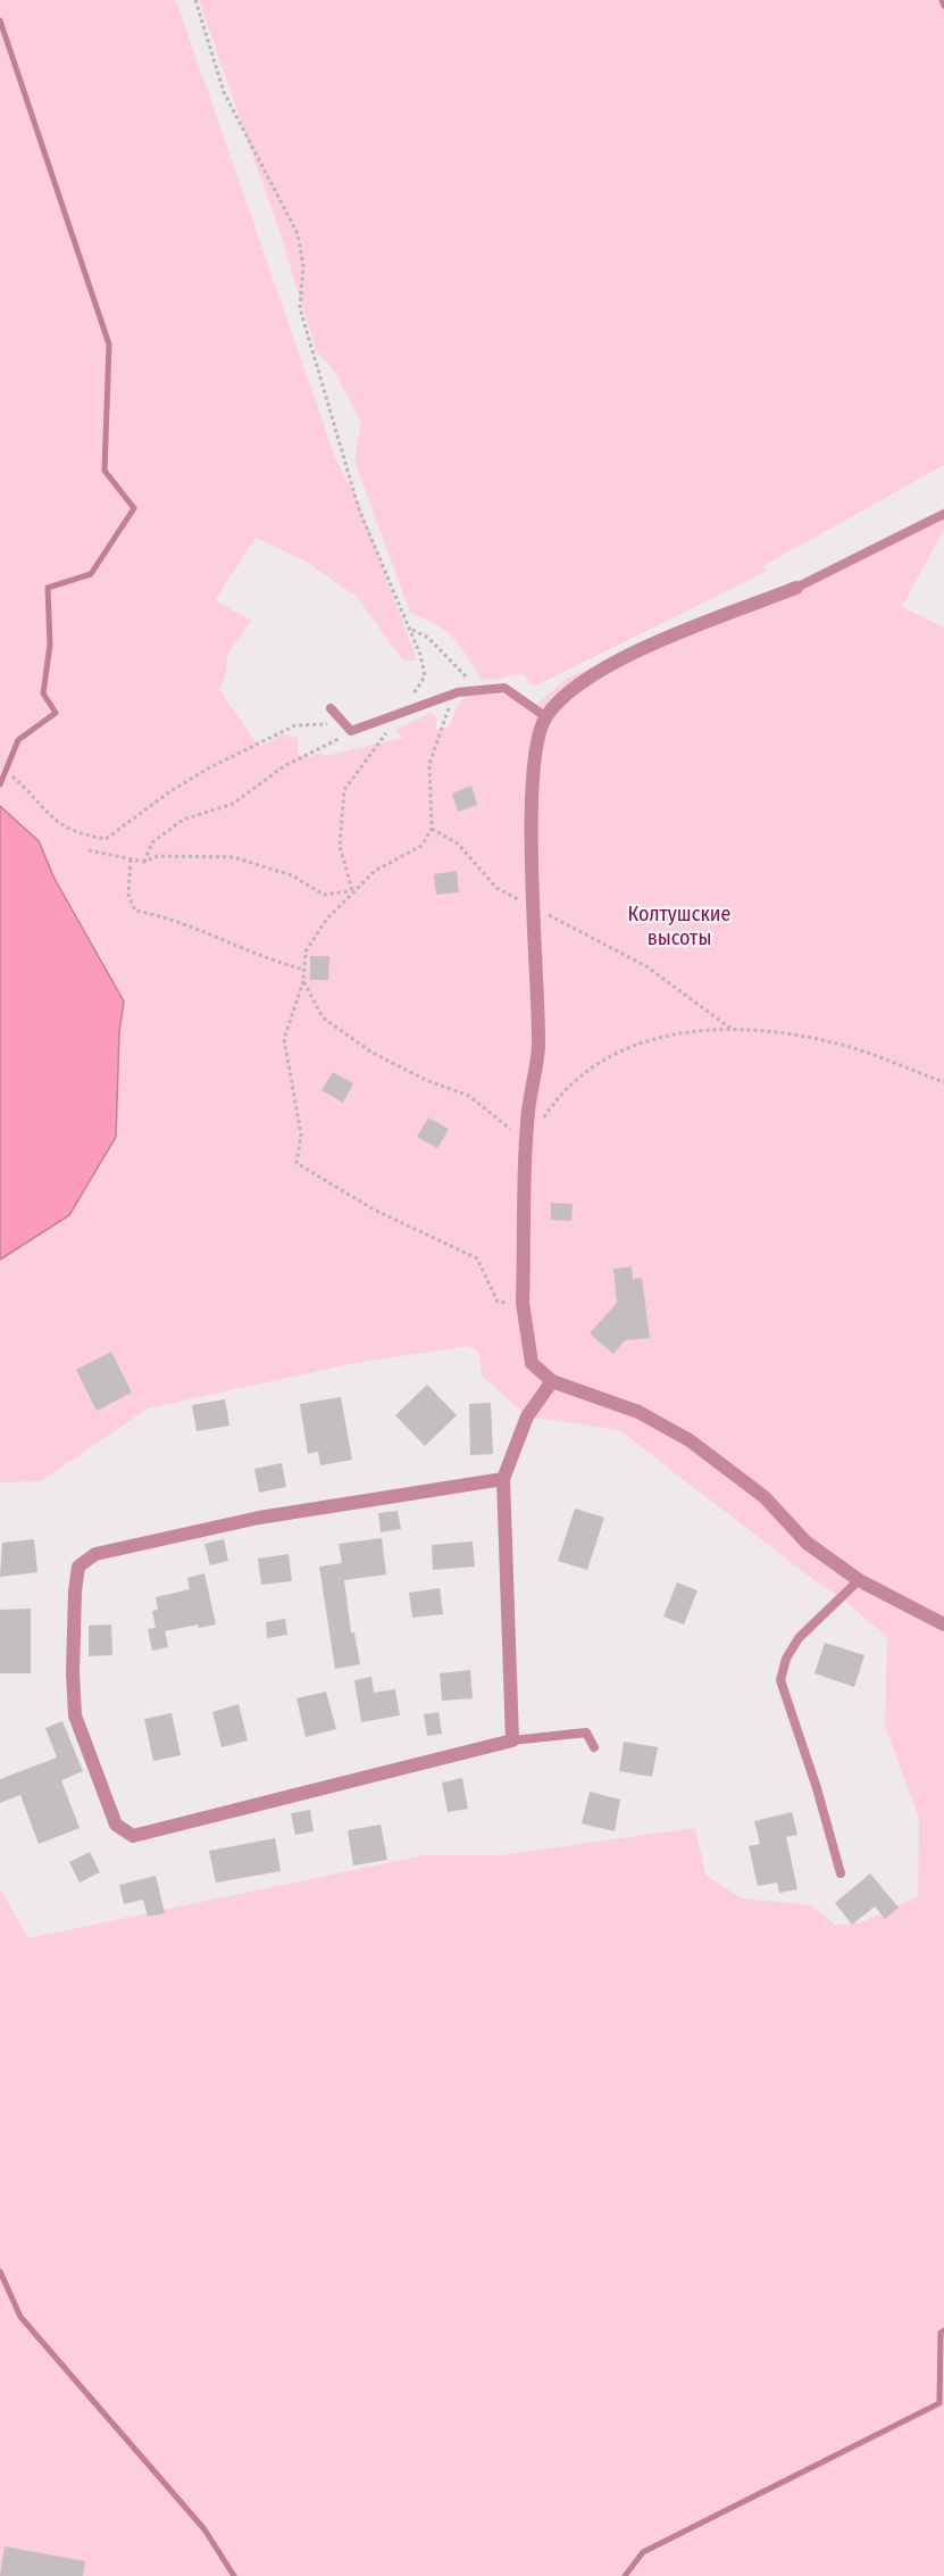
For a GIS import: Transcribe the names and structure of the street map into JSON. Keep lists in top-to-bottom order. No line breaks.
{"parks":["Колтушские высоты"]}
